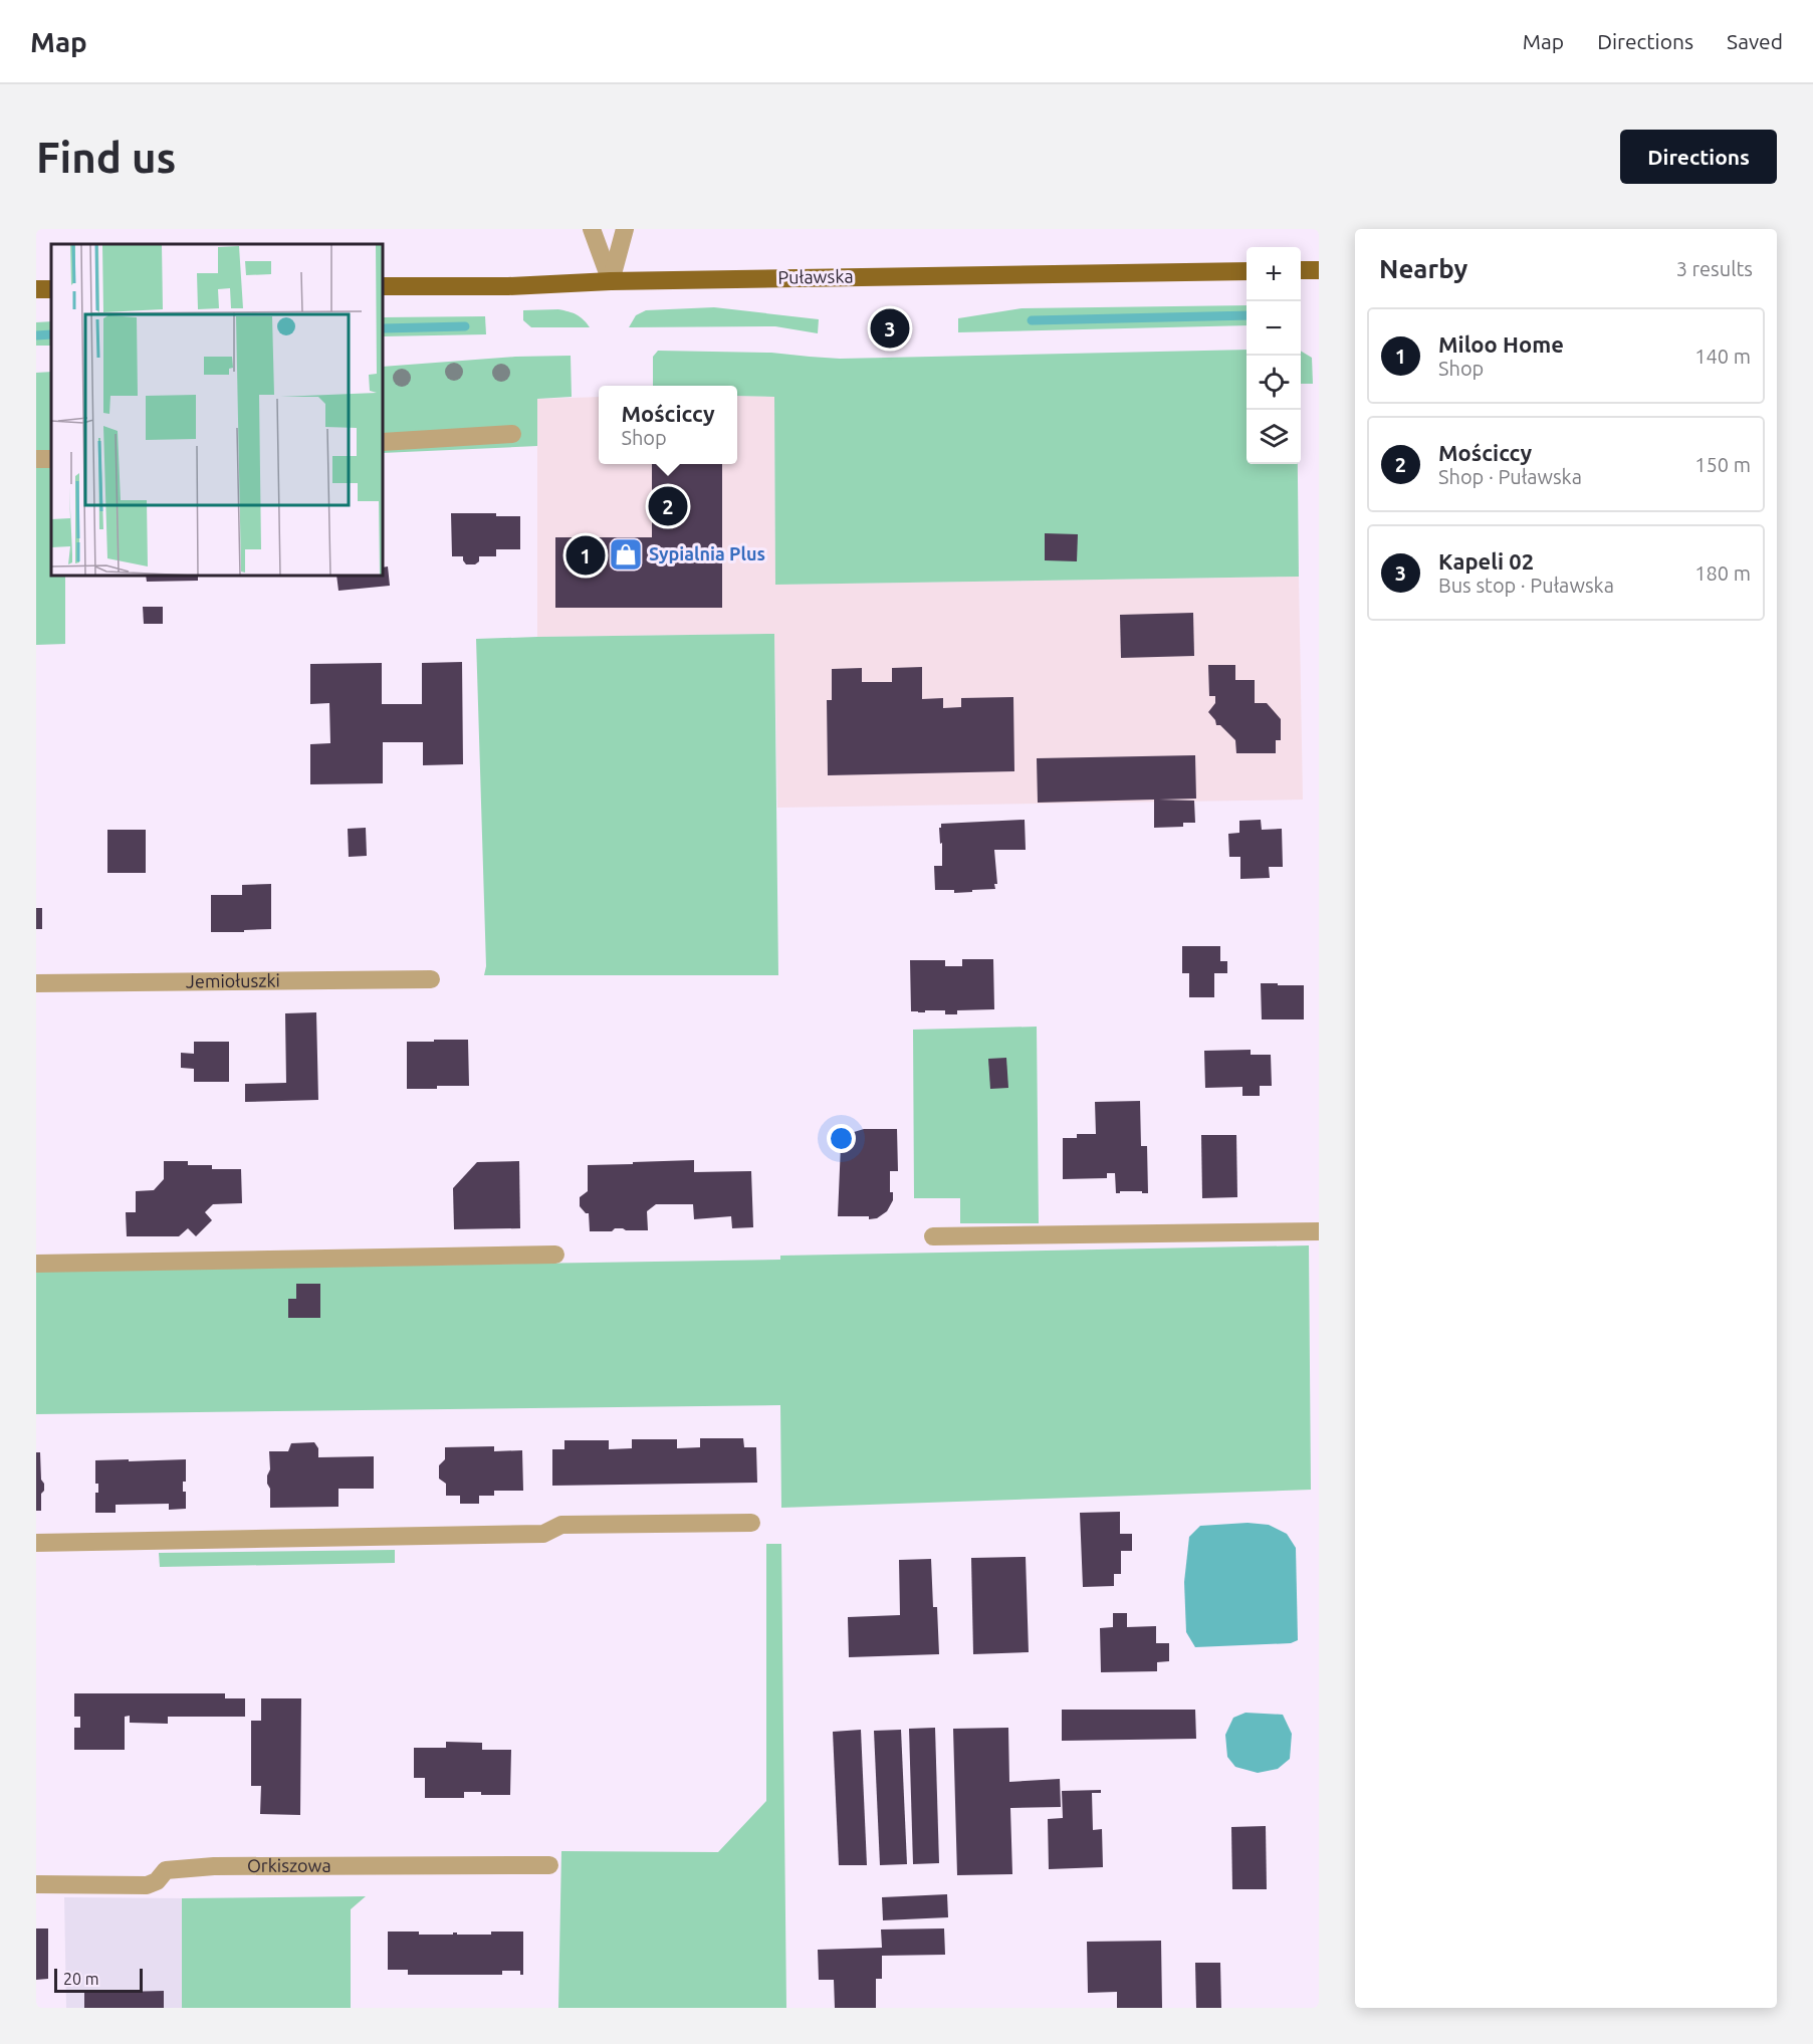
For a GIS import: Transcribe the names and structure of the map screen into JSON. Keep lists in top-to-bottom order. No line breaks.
{"streets":{"main road":["Puławska"],"street":["Jemiołuszki","Orkiszowa"]},"places":{"shop":["Sypialnia Plus"]},"scale_bar":"20 m","page":{"header":"Map","nav":["Map","Directions","Saved"],"buttons":"Directions","title":"Find us","heading":["Nearby","3 results"],"map_buttons":["+","−"],"pins":["3","2","1"],"list":[{"mark":"1","name":"Miloo Home","note":"Shop","value":"140 m"},{"mark":"2","name":"Mościccy","note":"Shop · Puławska","value":"150 m"},{"mark":"3","name":"Kapeli 02","note":"Bus stop · Puławska","value":"180 m"}],"popup":["Mościccy","Shop"],"scale":"20 m"}}
